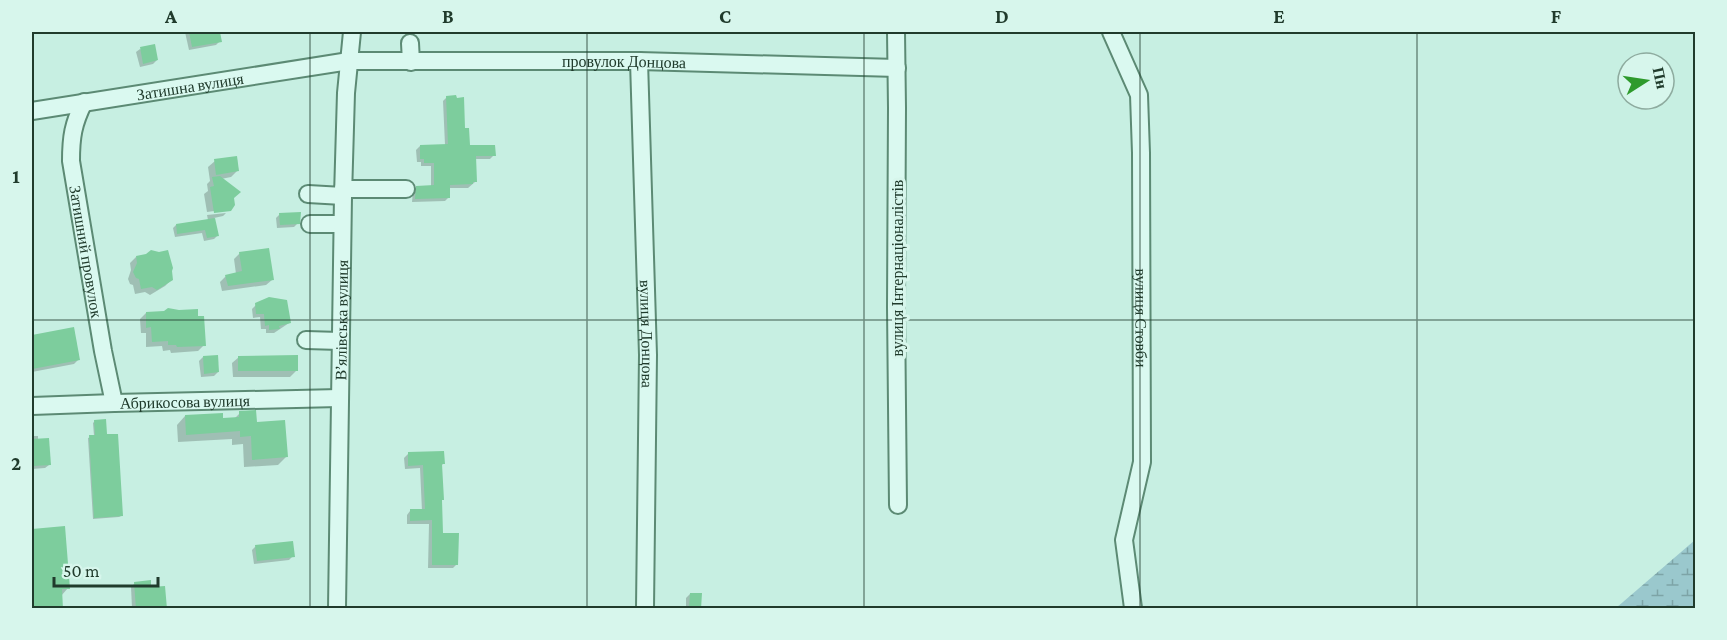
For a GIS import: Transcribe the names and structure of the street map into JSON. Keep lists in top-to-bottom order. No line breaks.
{"streets":{"street":["провулок Донцова","Затишна вулиця","Затишний провулок","вулиця Інтернаціоналістів","вулиця Стовби","В’ялівська вулиця","вулиця Донцова","Абрикосова вулиця"]},"crossings":[["провулок Донцова","Затишна вулиця"],["провулок Донцова","вулиця Інтернаціоналістів"],["провулок Донцова","В’ялівська вулиця"],["провулок Донцова","вулиця Донцова"],["Затишна вулиця","Затишний провулок"],["Затишна вулиця","В’ялівська вулиця"],["Затишний провулок","Абрикосова вулиця"],["В’ялівська вулиця","Абрикосова вулиця"]],"scale_bar":"50 m","north":"right","grid":{"columns":["A","B","C","D","E","F"],"rows":["1","2"]}}
